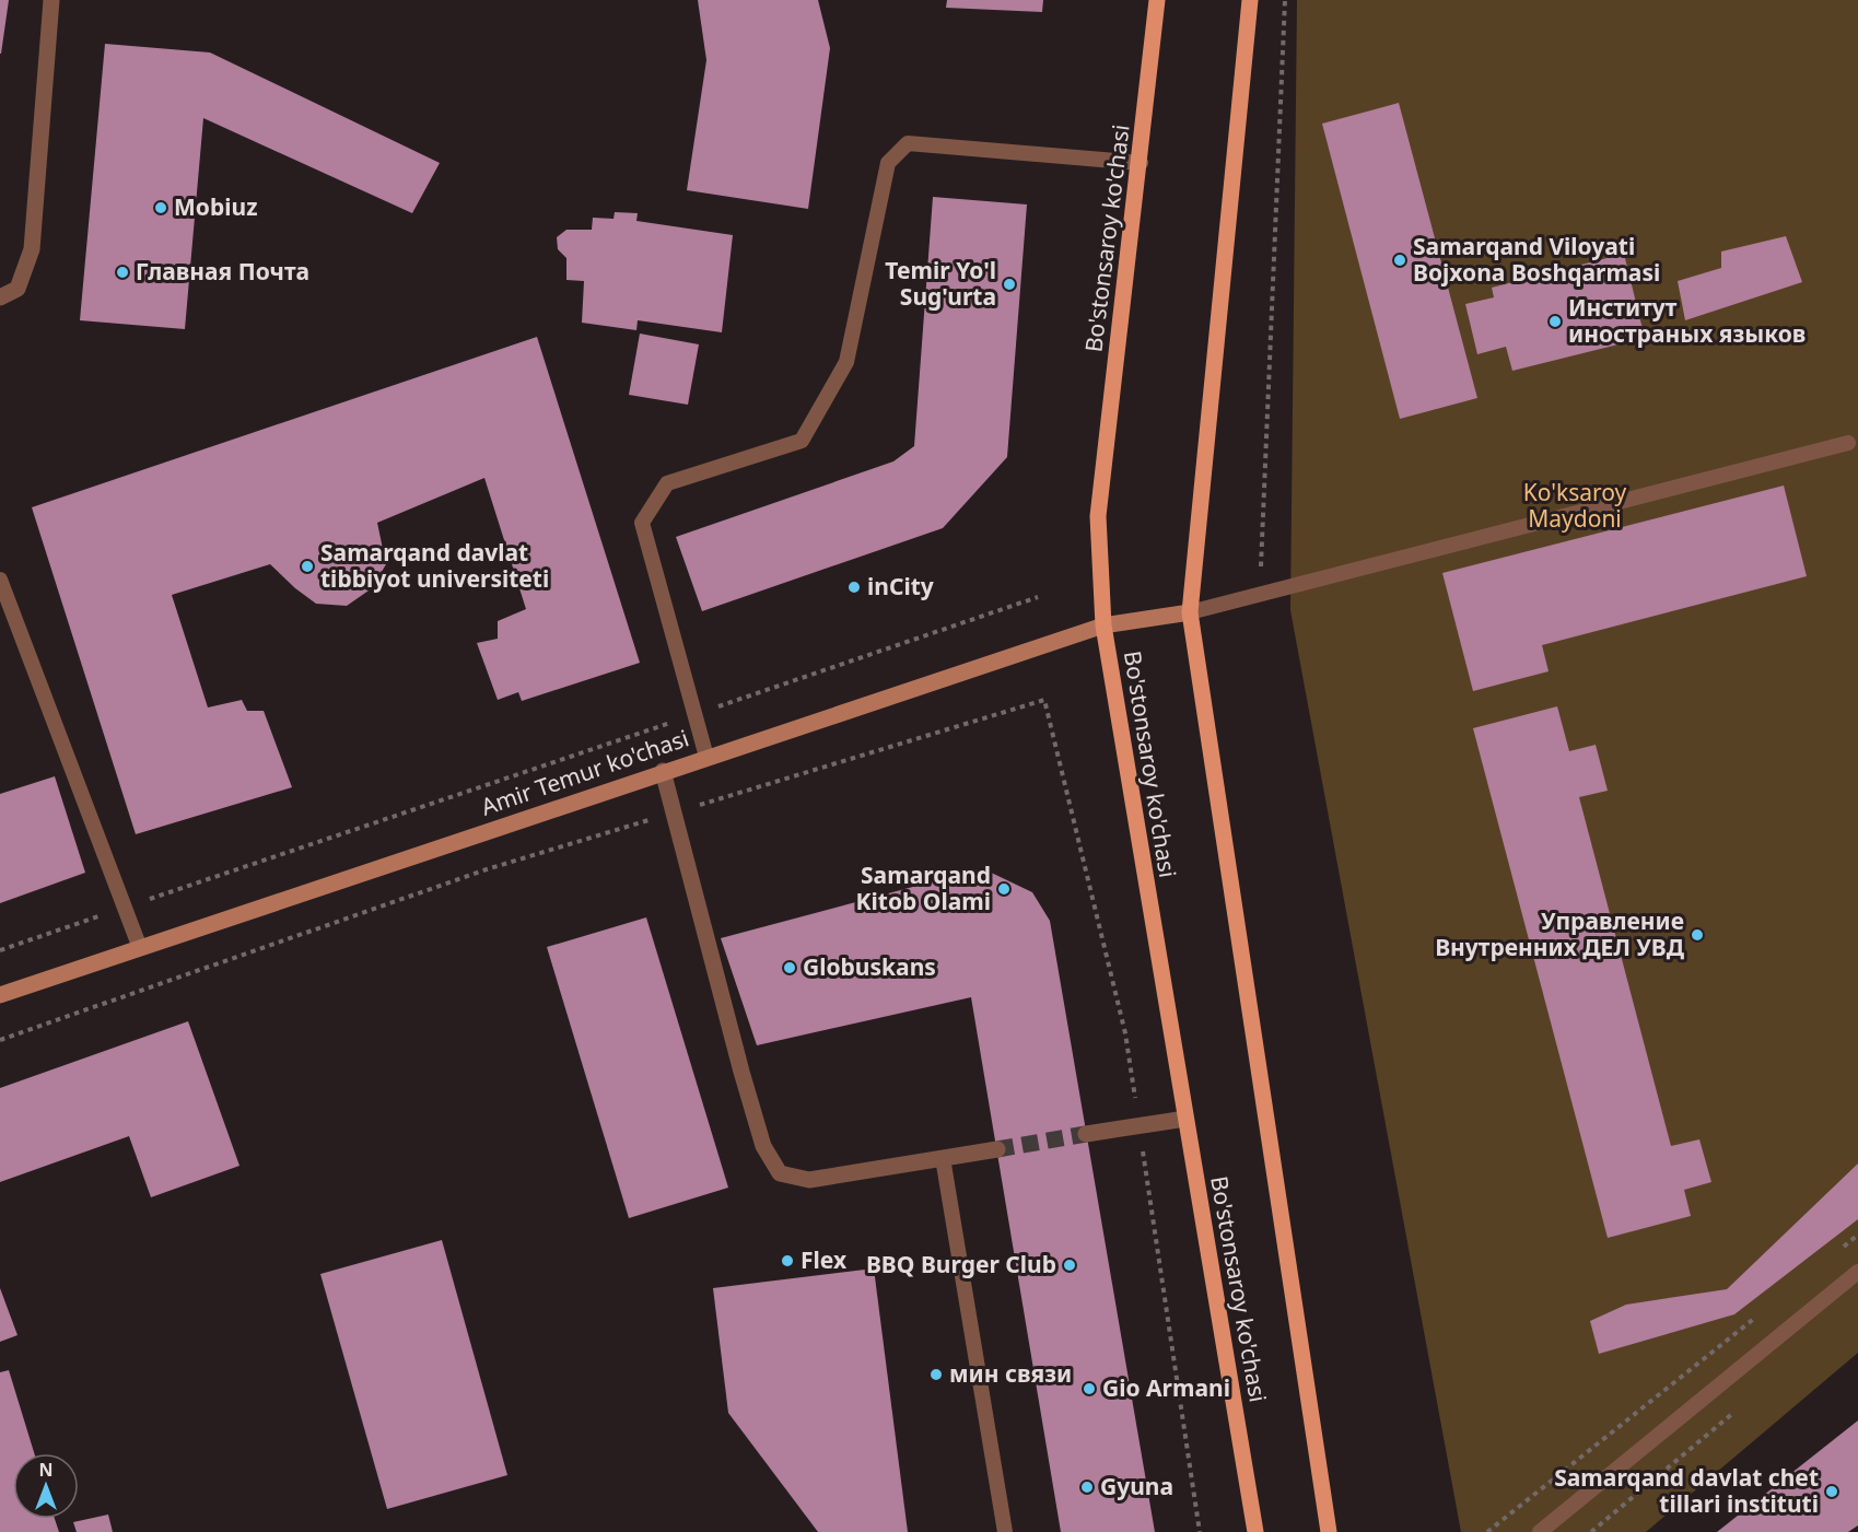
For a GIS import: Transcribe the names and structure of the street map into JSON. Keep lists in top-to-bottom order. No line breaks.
{"streets":{"main road":["Bo'stonsaroy ko'chasi","Amir Temur ko'chasi"]},"crossings":[["Bo'stonsaroy ko'chasi","Amir Temur ko'chasi"]],"parks":["Ko'ksaroy Maydoni"],"places":["Mobiuz","Samarqand Viloyati Bojxona Boshqarmasi","Главная Почта","Temir Yo'l Sug'urta","Институт иностраных языков","Samarqand davlat tibbiyot universiteti","inCity","Samarqand Kitob Olami","Управление Внутренних ДЕЛ УВД","Globuskans","Flex","BBQ Burger Club","мин связи","Gio Armani","Gyuna","Samarqand davlat chet tillari instituti"],"north":"top"}
